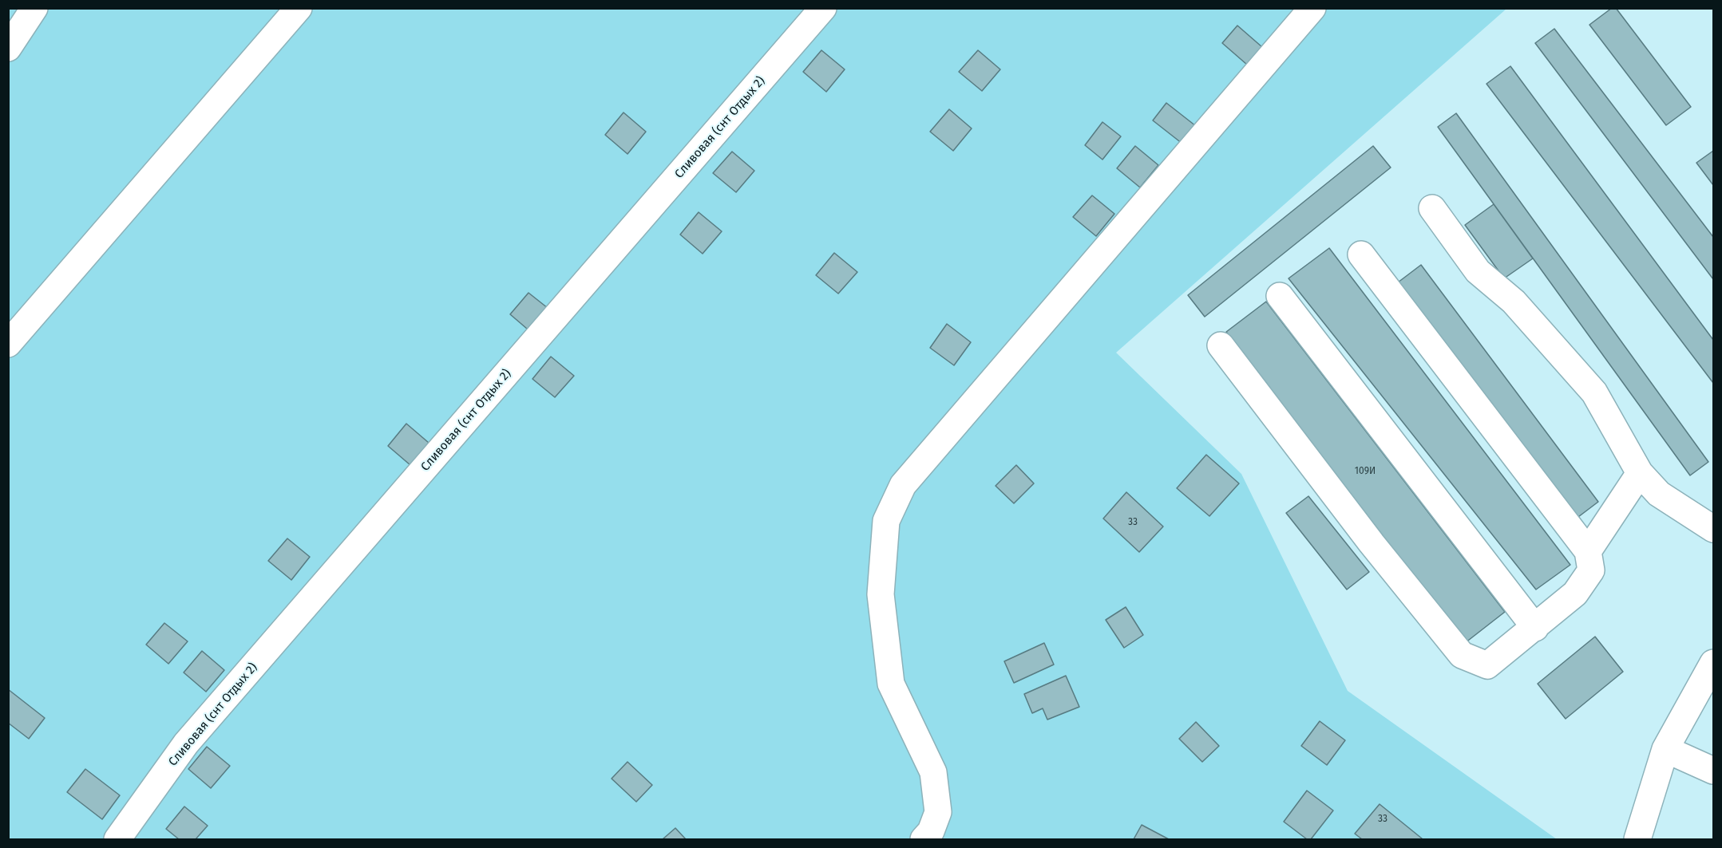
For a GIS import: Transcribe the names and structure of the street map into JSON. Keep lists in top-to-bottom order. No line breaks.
{"streets":{"street":["Сливовая (снт Отдых 2)"]},"house_numbers":["109И","33","33"]}
